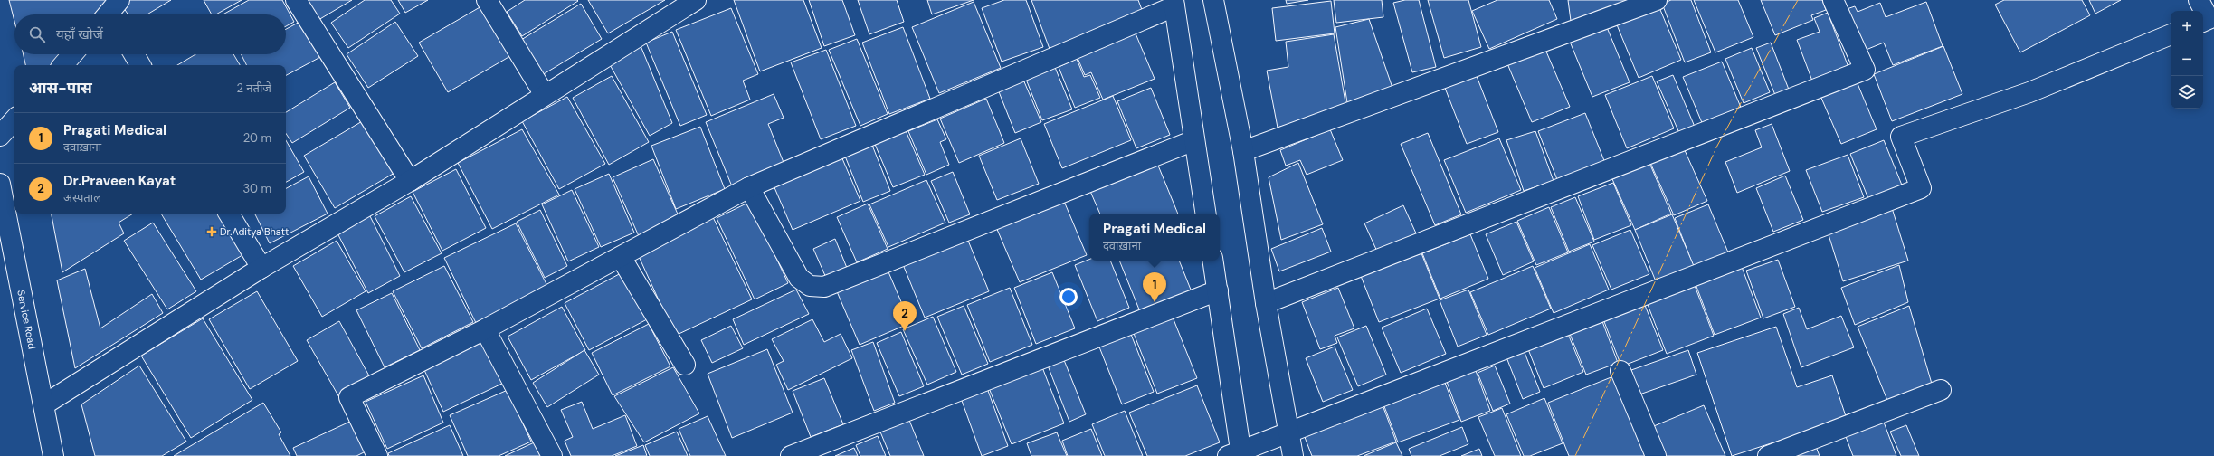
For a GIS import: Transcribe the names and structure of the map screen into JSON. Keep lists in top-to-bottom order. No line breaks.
{"streets":{"street":["Service Road"]},"places":{"health":["Dr.Aditya Bhatt"]},"page":{"map_buttons":["+","−"],"search":"यहाँ खोजें","heading":["आस-पास","2 नतीजे"],"list":[{"mark":"1","name":"Pragati Medical","note":"दवाख़ाना","value":"20 m"},{"mark":"2","name":"Dr.Praveen Kayat","note":"अस्पताल","value":"30 m"}],"popup":["Pragati Medical","दवाख़ाना"],"pins":["1","2"]}}
